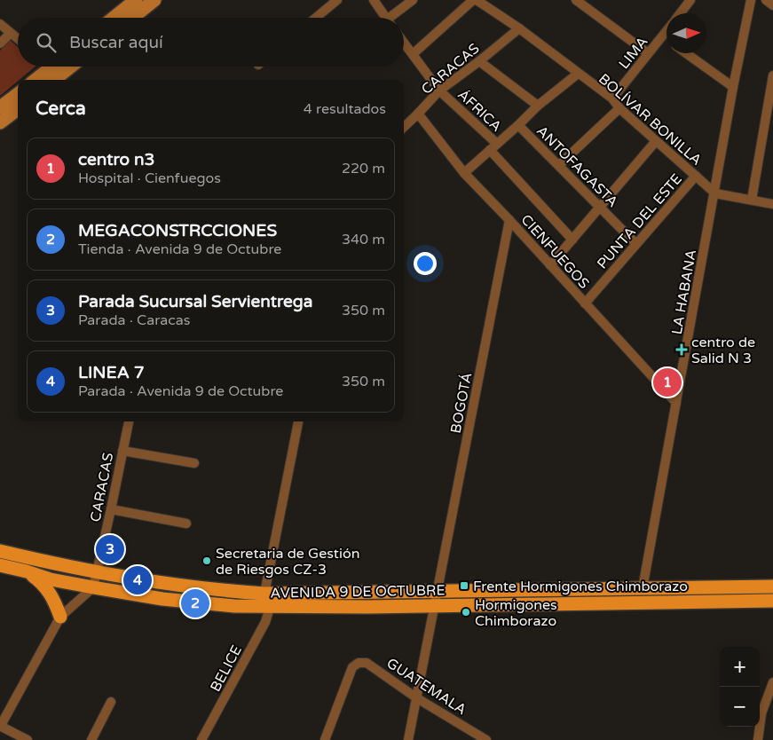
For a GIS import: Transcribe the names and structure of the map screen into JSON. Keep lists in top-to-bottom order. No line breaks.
{"streets":{"main road":["AVENIDA 9 DE OCTUBRE"],"street":["LIMA","CARACAS","ÁFRICA","BOLÍVAR BONILLA","ANTOFAGASTA","PUNTA DEL ESTE","CIENFUEGOS","LA HABANA","BOGOTÁ","BELICE","GUATEMALA"]},"crossings":[["LIMA","BOLÍVAR BONILLA"],["CARACAS","ÁFRICA"],["CARACAS","BOLÍVAR BONILLA"],["CARACAS","ANTOFAGASTA"],["CARACAS","CIENFUEGOS"],["CARACAS","AVENIDA 9 DE OCTUBRE"],["BOLÍVAR BONILLA","PUNTA DEL ESTE"],["BOLÍVAR BONILLA","LA HABANA"],["ANTOFAGASTA","PUNTA DEL ESTE"],["PUNTA DEL ESTE","CIENFUEGOS"],["CIENFUEGOS","LA HABANA"],["CIENFUEGOS","BOGOTÁ"],["LA HABANA","AVENIDA 9 DE OCTUBRE"],["BOGOTÁ","AVENIDA 9 DE OCTUBRE"],["AVENIDA 9 DE OCTUBRE","BELICE"]],"places":{"health":["centro de Salid N 3"],"other":["Secretaria de Gestión de Riesgos CZ-3","Hormigones Chimborazo"],"transit":["Frente Hormigones Chimborazo"]},"north":"right","page":{"search":"Buscar aquí","heading":["Cerca","4 resultados"],"list":[{"mark":"1","name":"centro n3","note":"Hospital · Cienfuegos","value":"220 m"},{"mark":"2","name":"MEGACONSTRCCIONES","note":"Tienda · Avenida 9 de Octubre","value":"340 m"},{"mark":"3","name":"Parada Sucursal Servientrega","note":"Parada · Caracas","value":"350 m"},{"mark":"4","name":"LINEA 7","note":"Parada · Avenida 9 de Octubre","value":"350 m"}],"pins":["1","3","4","2"],"map_buttons":["+","−"]}}
